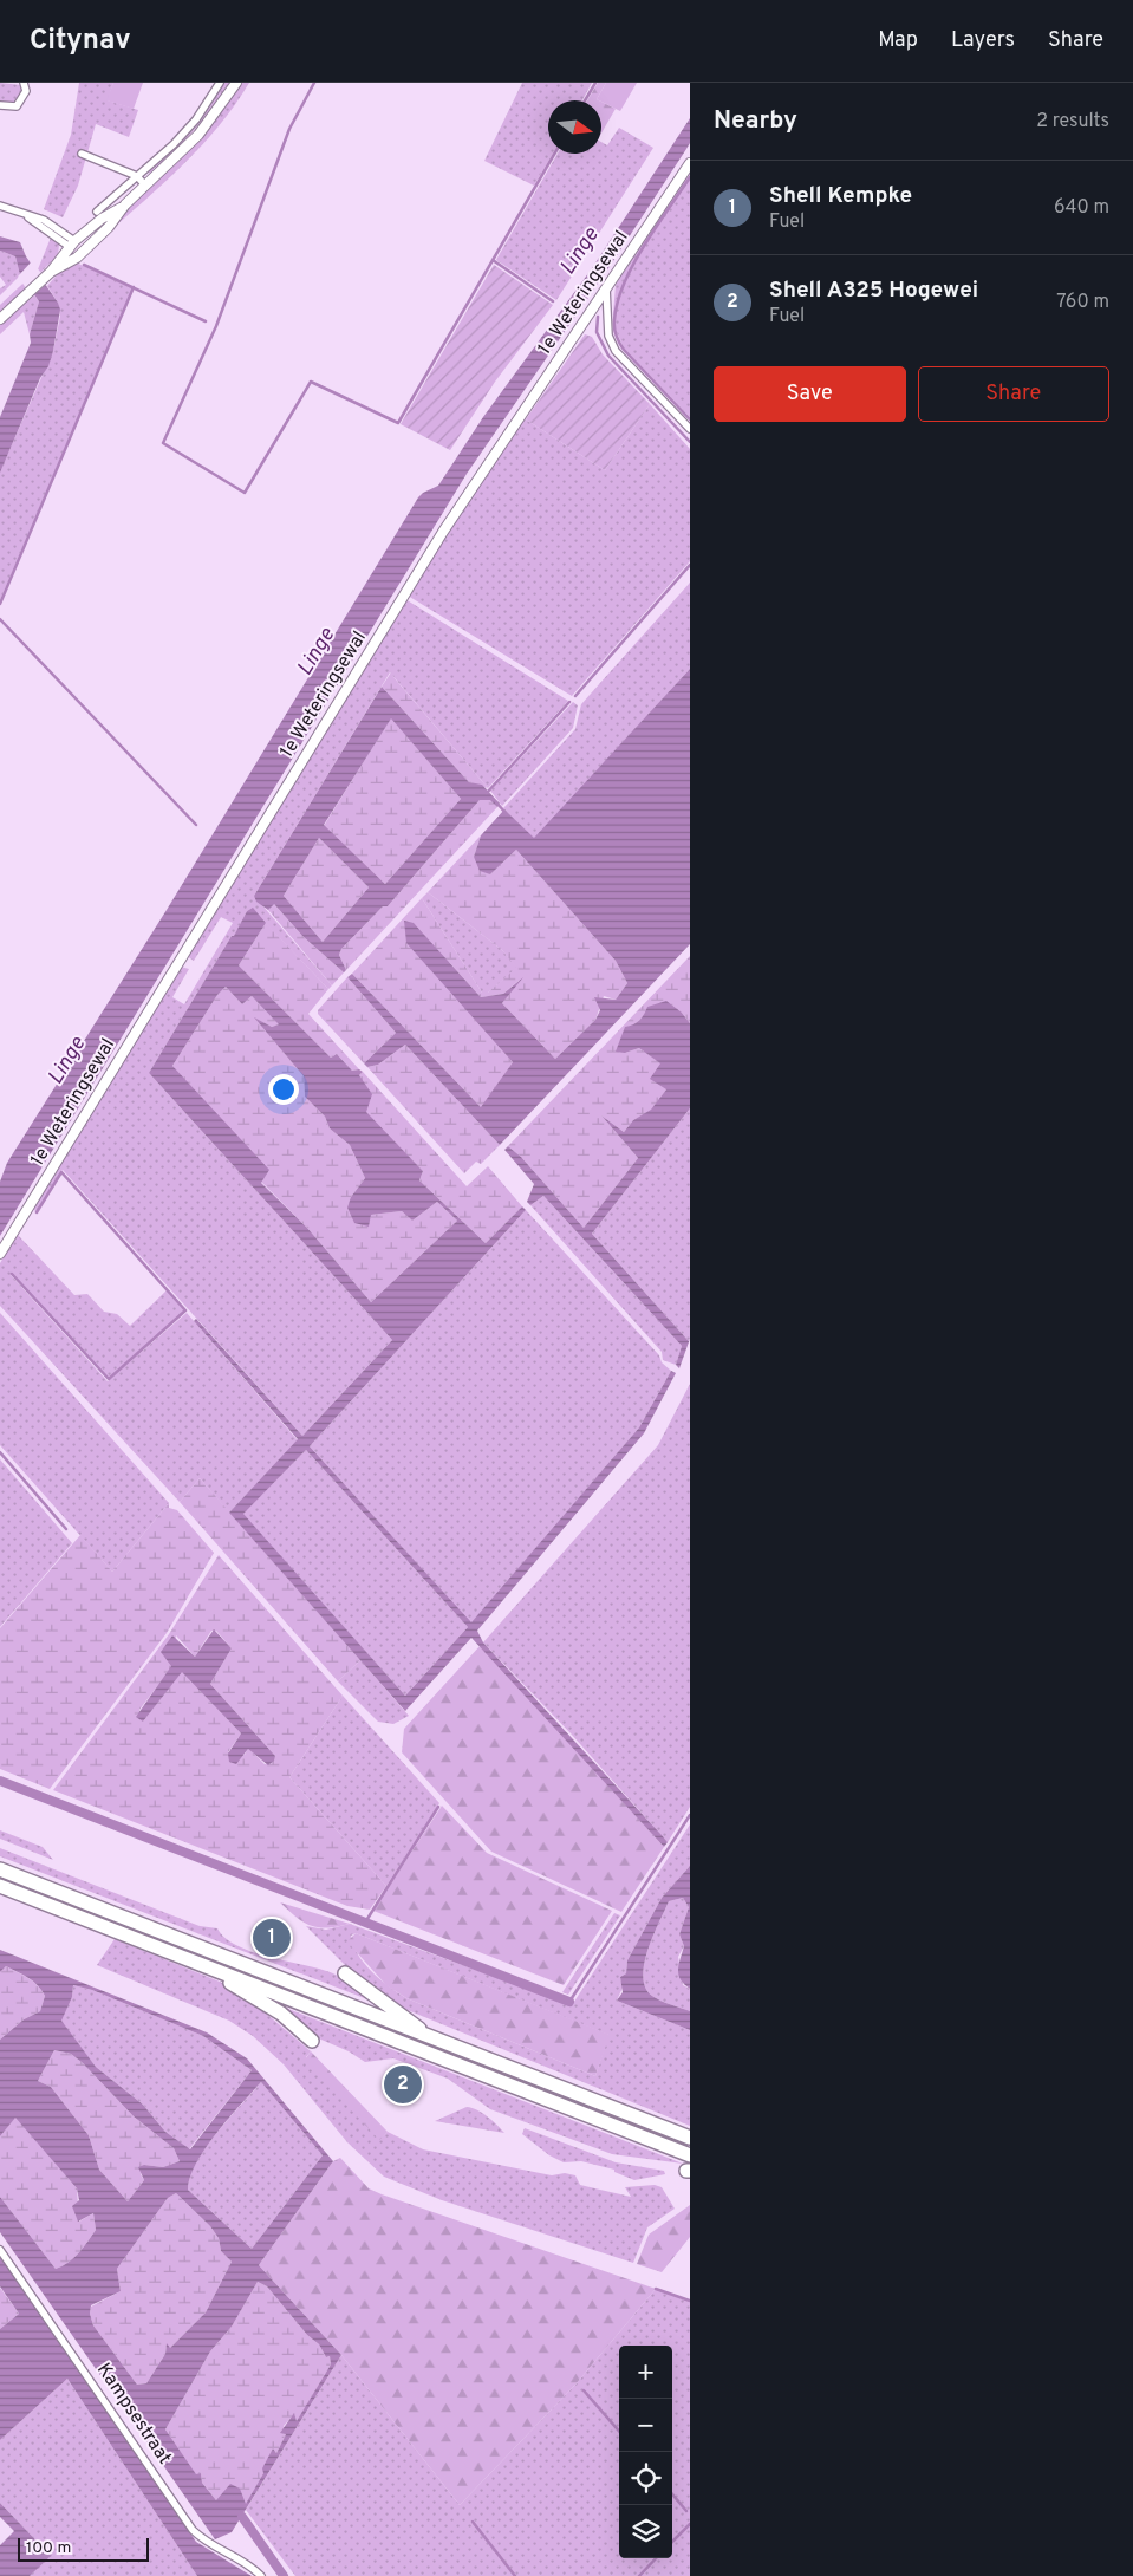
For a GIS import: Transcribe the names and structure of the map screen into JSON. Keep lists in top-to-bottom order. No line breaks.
{"streets":{"street":["1e Weteringsewal","Kampsestraat"]},"water":["Linge"],"scale_bar":"100 m","north":"right","page":{"header":"Citynav","nav":["Map","Layers","Share"],"heading":["Nearby","2 results"],"list":[{"mark":"1","name":"Shell Kempke","note":"Fuel","value":"640 m"},{"mark":"2","name":"Shell A325 Hogewei","note":"Fuel","value":"760 m"}],"buttons":["Save","Share"],"pins":["1","2"],"map_buttons":["+","−"],"scale":"100 m"}}
